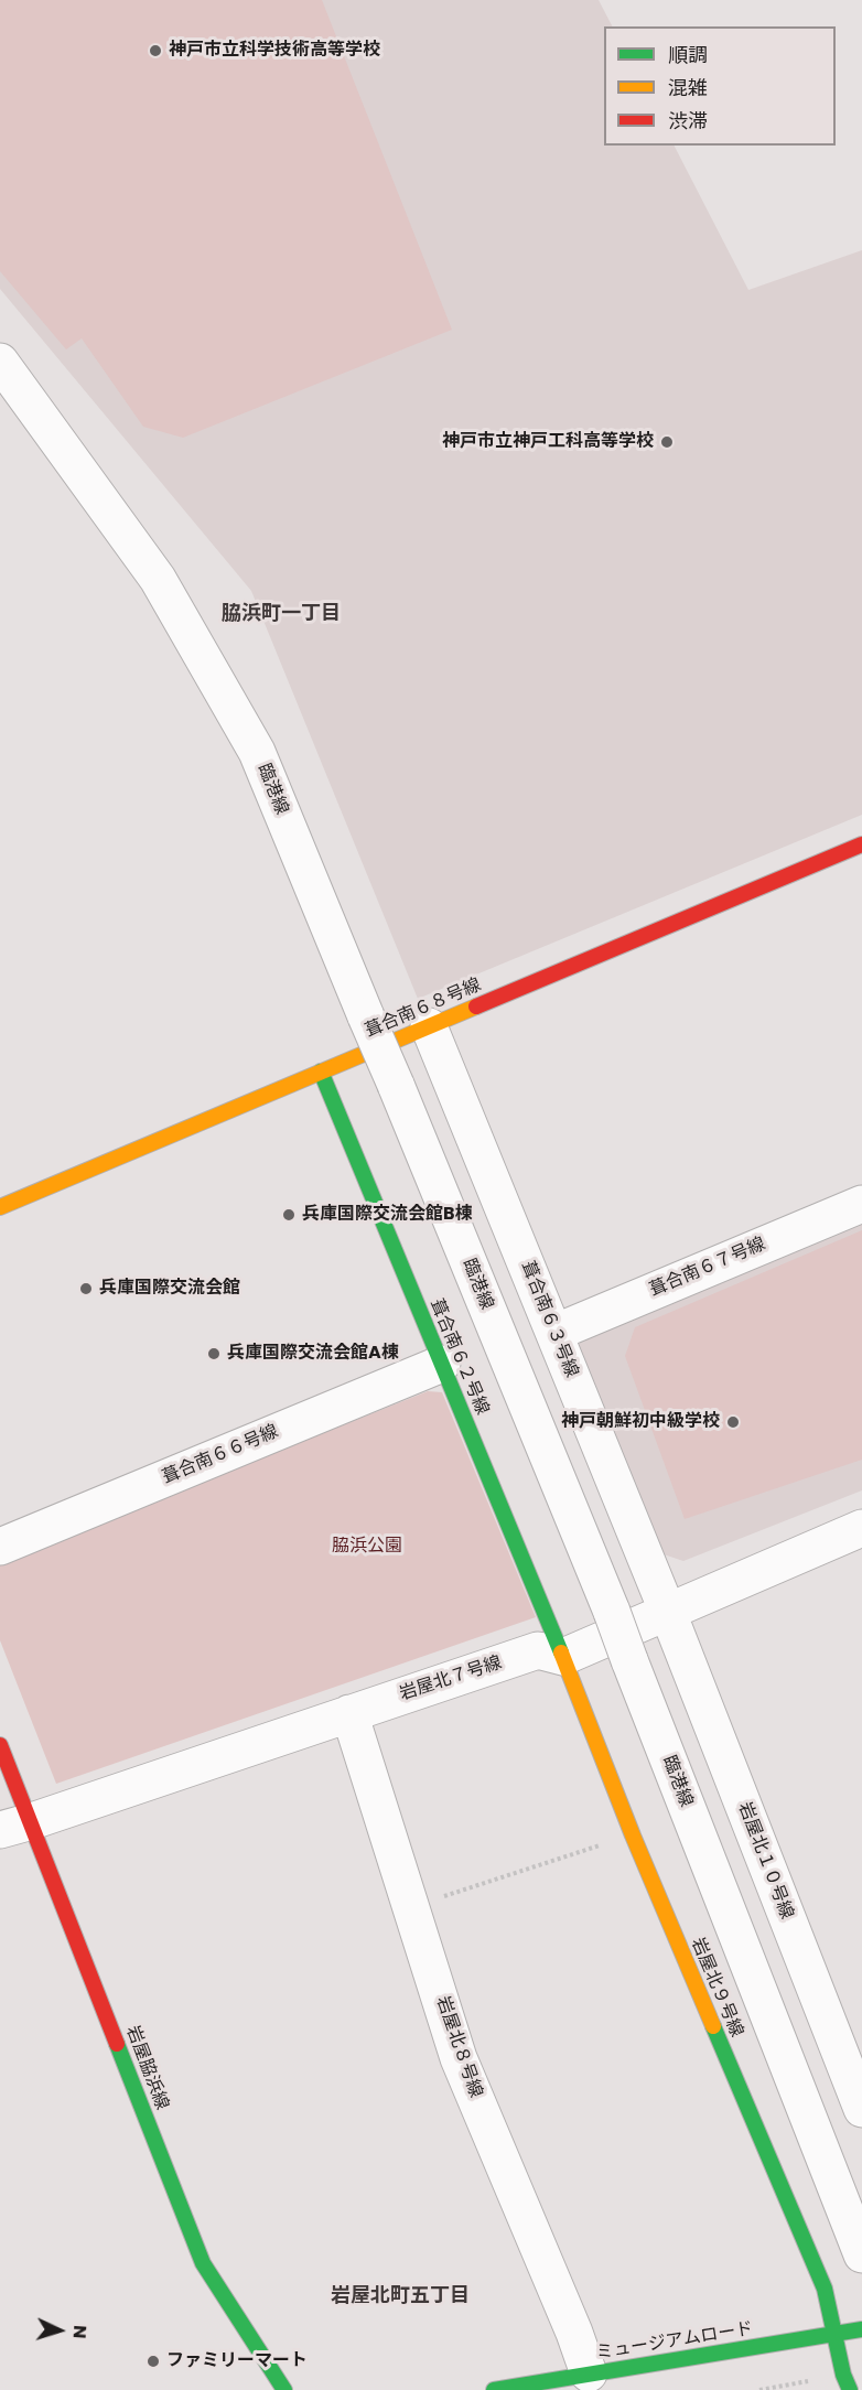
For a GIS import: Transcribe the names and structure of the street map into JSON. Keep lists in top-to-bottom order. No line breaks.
{"streets":{"street":["臨港線","葺合南６８号線","葺合南６７号線","葺合南６３号線","葺合南６２号線","葺合南６６号線","岩屋北７号線","岩屋北１０号線","岩屋北９号線","岩屋北８号線","岩屋脇浜線","ミュージアムロード"]},"crossings":[["葺合南６８号線","葺合南６３号線"],["葺合南６８号線","葺合南６２号線"],["葺合南６７号線","葺合南６３号線"],["葺合南６３号線","岩屋北１０号線"],["葺合南６２号線","葺合南６６号線"],["葺合南６２号線","岩屋北７号線"],["葺合南６２号線","岩屋北９号線"],["岩屋北７号線","岩屋北９号線"],["岩屋北７号線","岩屋北８号線"],["岩屋北７号線","岩屋脇浜線"],["岩屋北９号線","ミュージアムロード"],["岩屋北８号線","ミュージアムロード"]],"districts":["脇浜町一丁目","岩屋北町五丁目"],"parks":["脇浜公園"],"places":["神戸市立科学技術高等学校","神戸市立神戸工科高等学校","兵庫国際交流会館B棟","兵庫国際交流会館","兵庫国際交流会館A棟","神戸朝鮮初中級学校","ファミリーマート"],"legend":["順調","混雑","渋滞"],"north":"right"}
